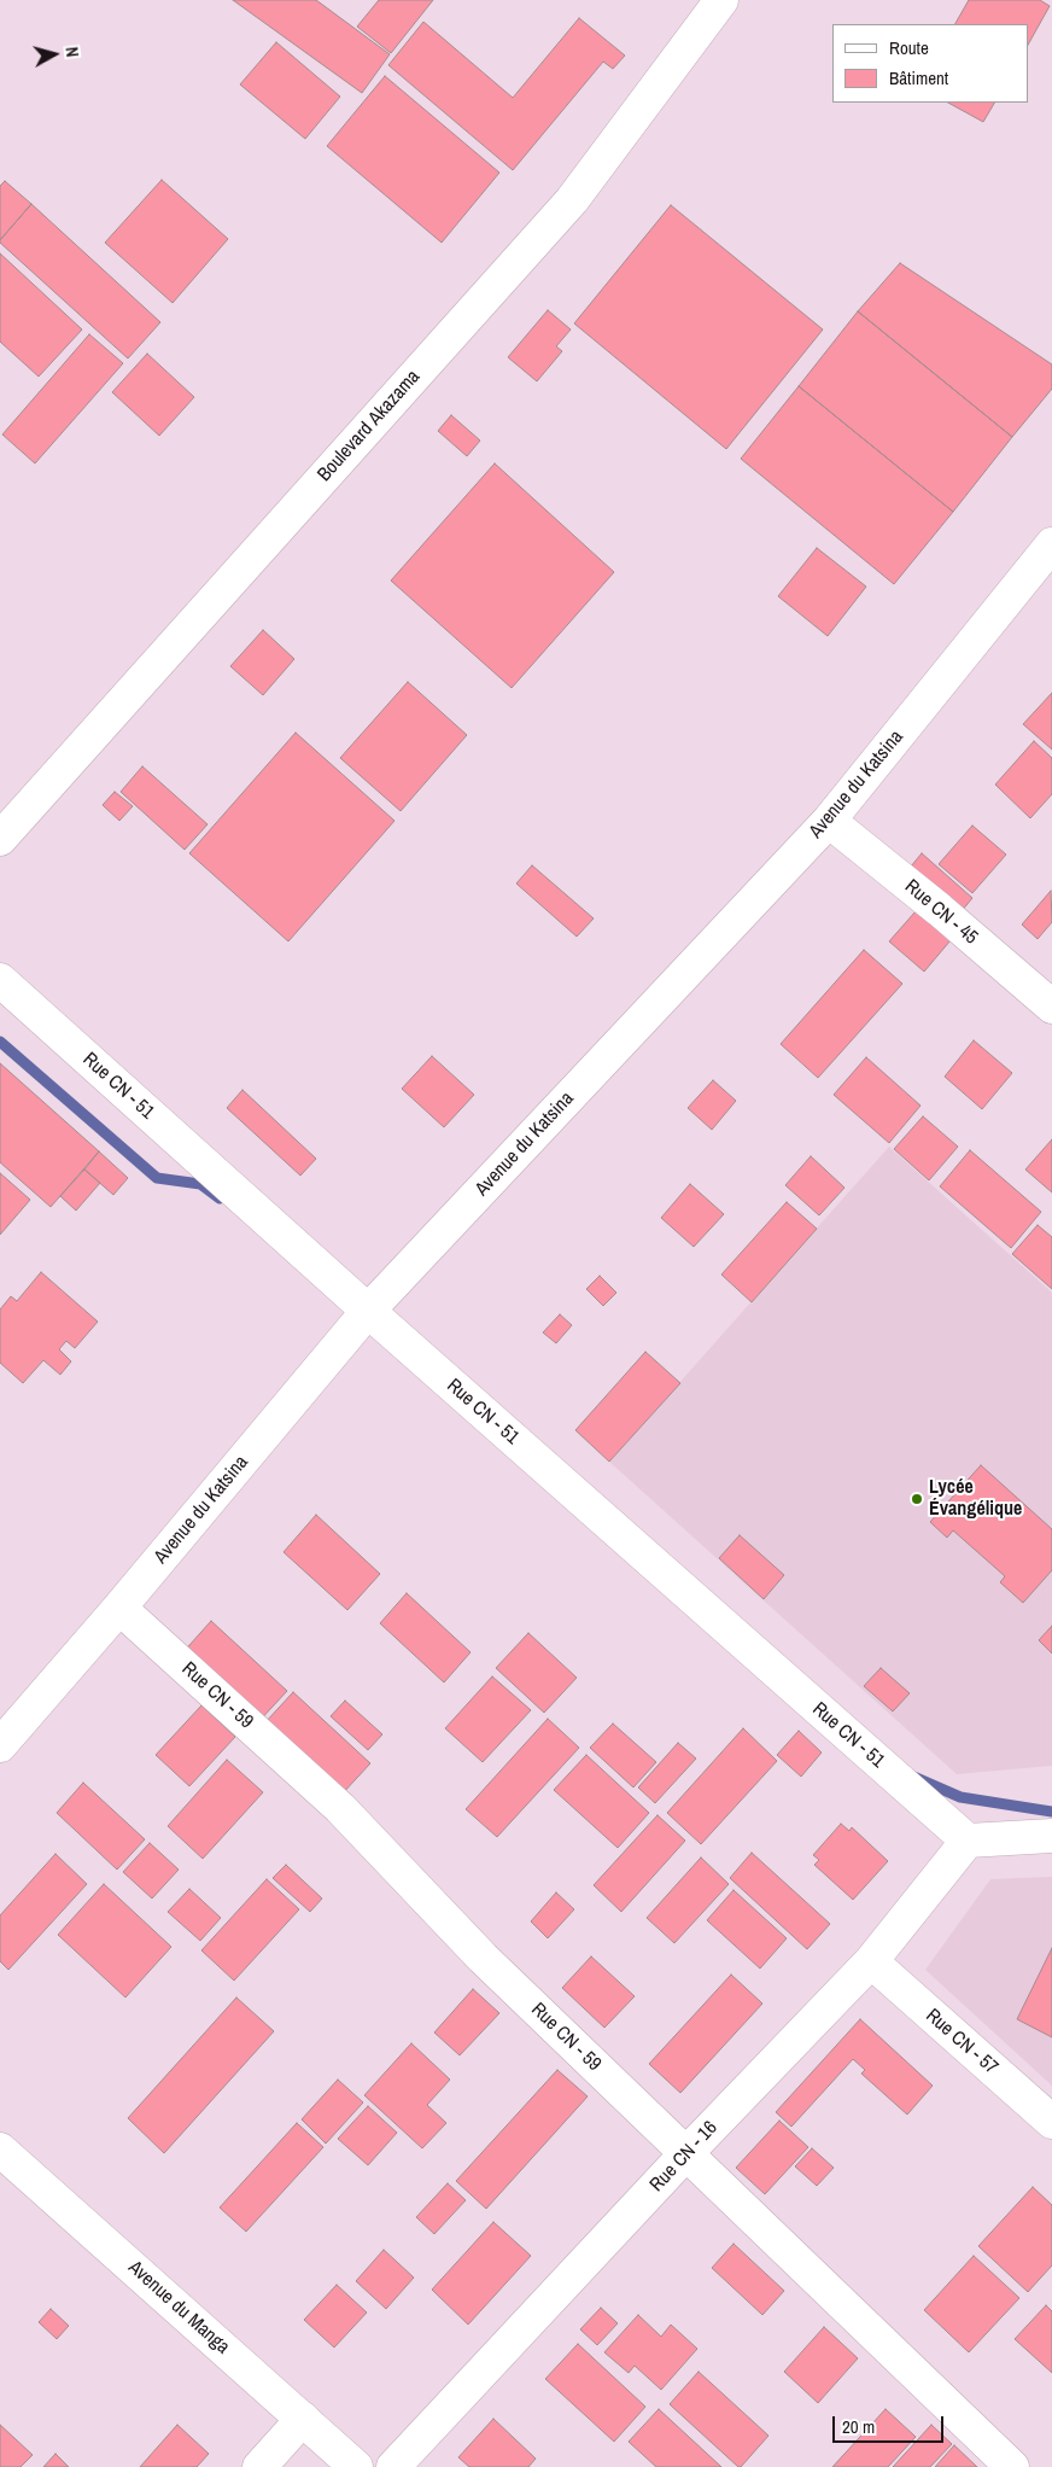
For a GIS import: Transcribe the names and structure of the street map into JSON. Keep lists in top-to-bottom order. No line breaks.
{"streets":{"street":["Boulevard Akazama","Avenue du Katsina","Rue CN - 45","Rue CN - 51","Rue CN - 59","Rue CN - 57","Rue CN - 16","Avenue du Manga"]},"crossings":[["Avenue du Katsina","Rue CN - 45"],["Avenue du Katsina","Rue CN - 51"],["Avenue du Katsina","Rue CN - 59"],["Rue CN - 51","Rue CN - 16"],["Rue CN - 59","Rue CN - 16"],["Rue CN - 57","Rue CN - 16"]],"places":["Lycée Évangélique"],"legend":["Route","Bâtiment"],"scale_bar":"20 m","north":"right"}
